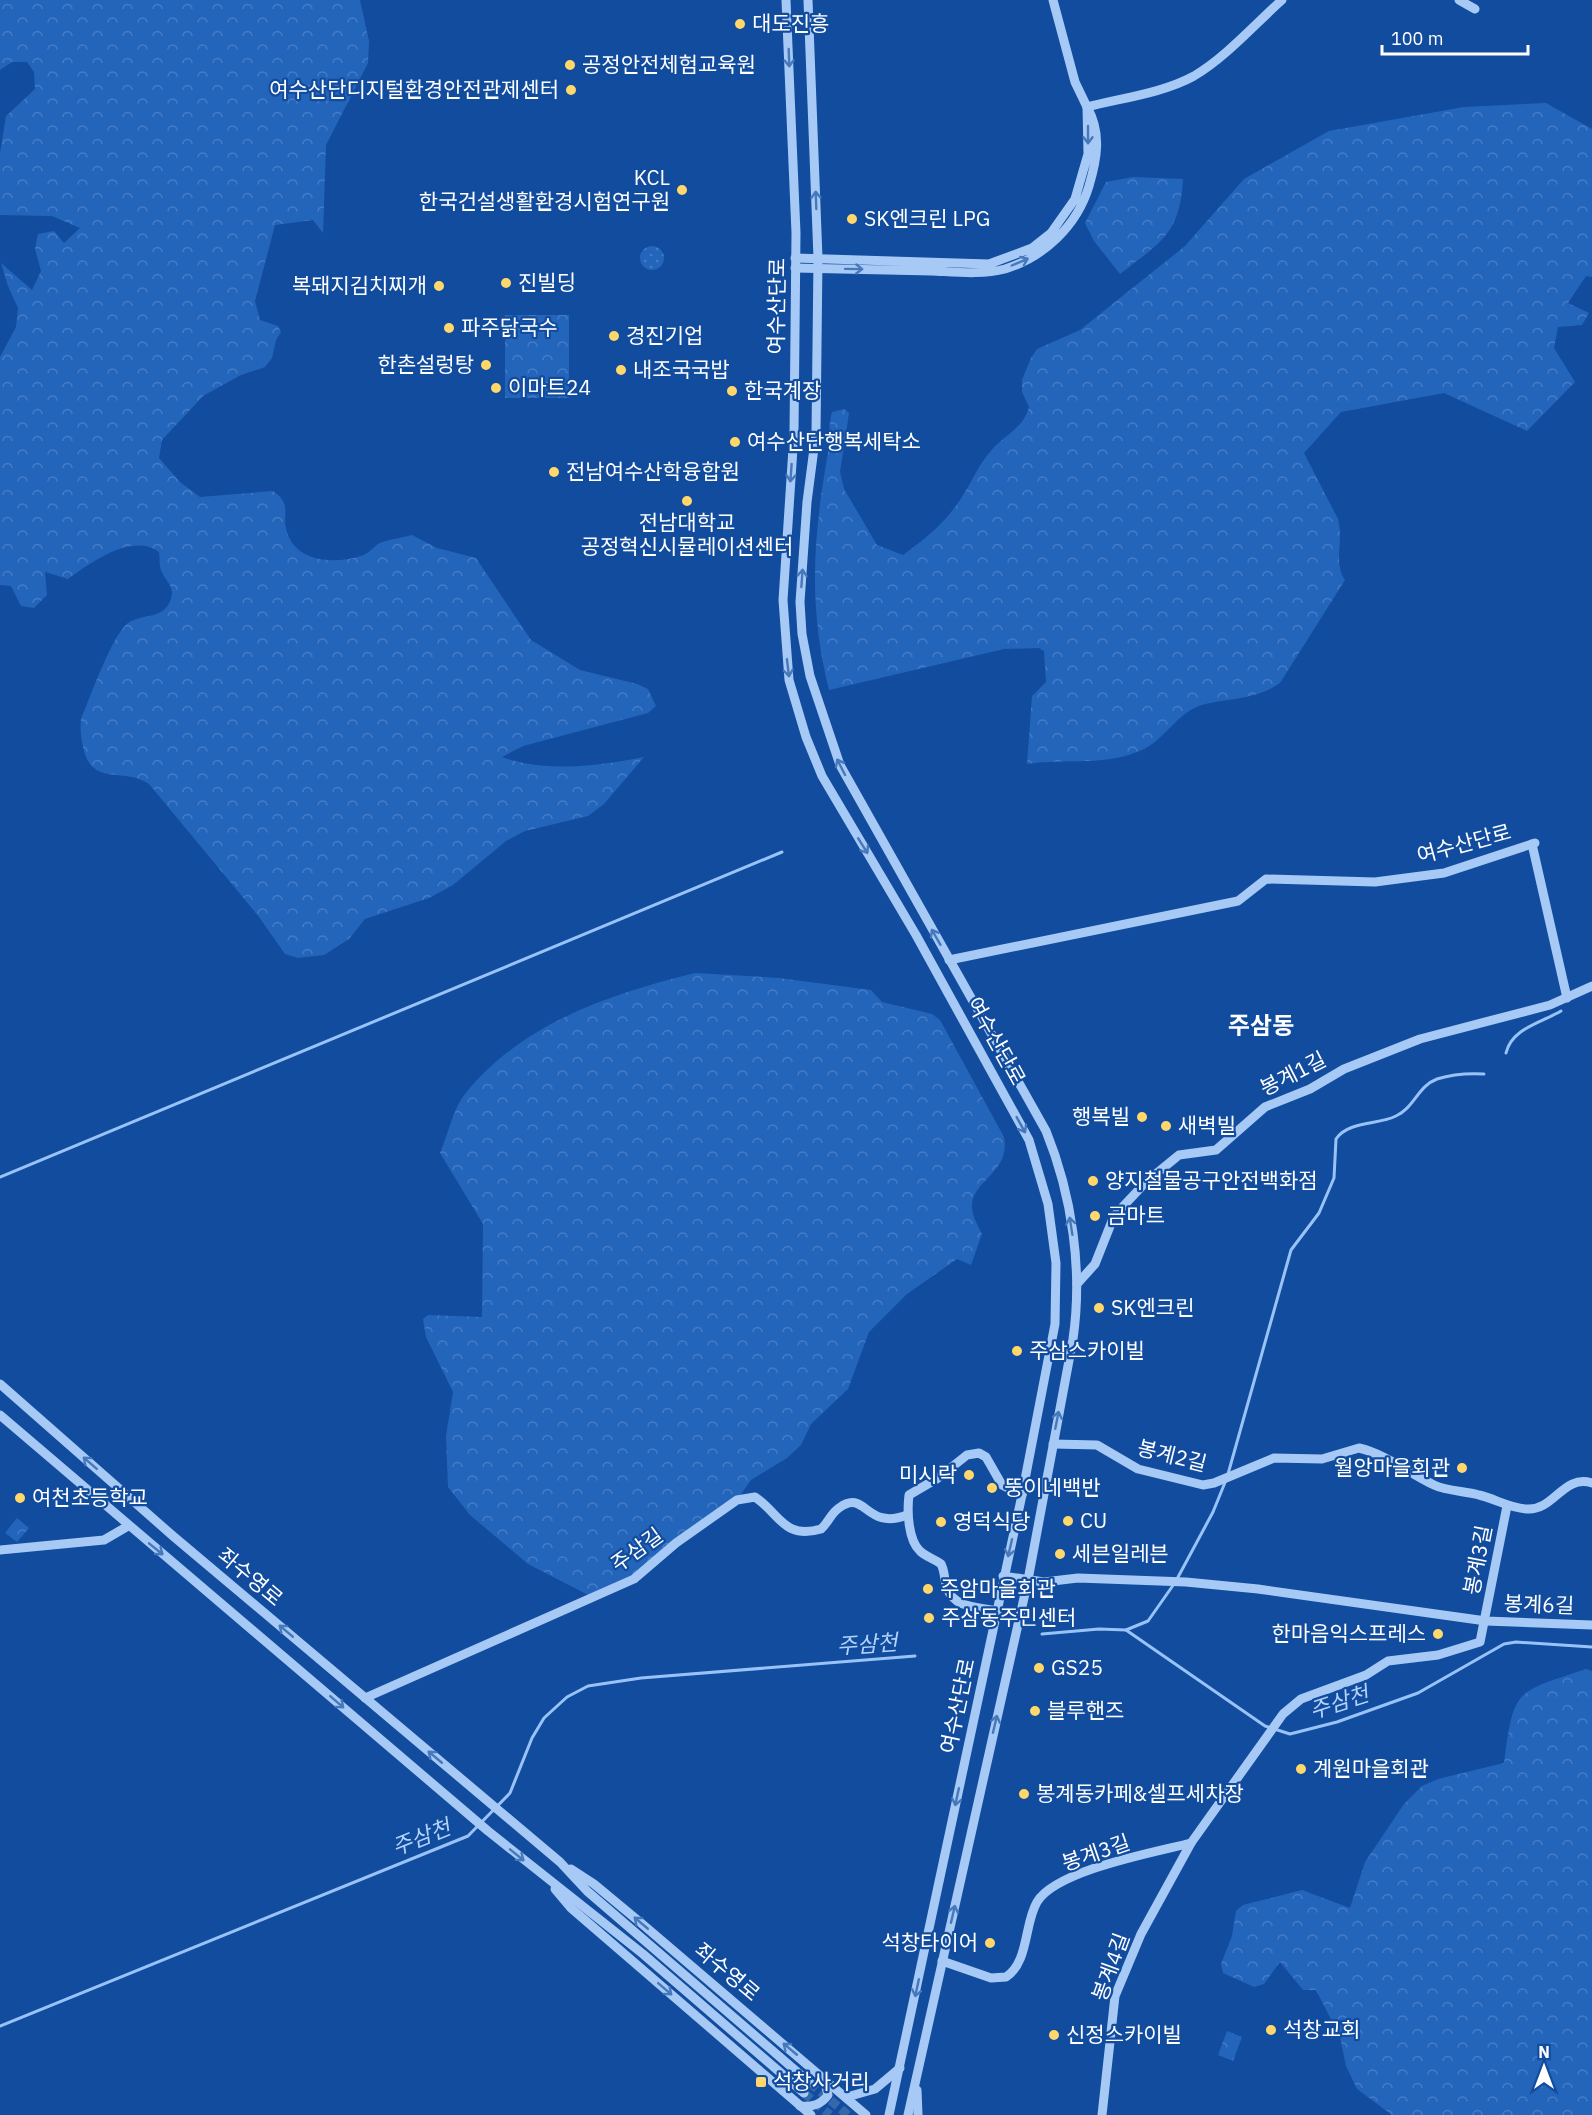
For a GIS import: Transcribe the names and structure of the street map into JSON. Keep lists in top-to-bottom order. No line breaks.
{"streets":{"street":["여수산단로","봉계1길","봉계2길","주삼길","봉계3길","좌수영로","봉계6길","봉계4길"]},"crossings":[["여수산단로","봉계1길"],["여수산단로","봉계2길"],["여수산단로","봉계3길"],["봉계2길","봉계3길"],["주삼길","좌수영로"],["봉계3길","봉계6길"],["봉계3길","봉계4길"]],"districts":["주삼동"],"water":["주삼천"],"places":{"other":["대도진흥","공정안전체험교육원","여수산단디지털환경안전관제센터","KCL 한국건설생활환경시험연구원","SK엔크린 LPG","진빌딩","복돼지김치찌개","파주닭국수","경진기업","한촌설렁탕","내조국국밥","이마트24","한국계장","여수산단행복세탁소","전남여수산학융합원","전남대학교 공정혁신시뮬레이션센터","행복빌","새벽빌","양지철물공구안전백화점","금마트","SK엔크린","주삼스카이빌","월앙마을회관","미시락","뚱이네백반","여천초등학교","CU","영덕식당","세븐일레븐","주암마을회관","주삼동주민센터","한마음익스프레스","GS25","블루핸즈","계원마을회관","봉계동카페&셀프세차장","석창타이어","석창교회","신정스카이빌"],"transit":["석창사거리"]},"scale_bar":"100 m","north":"top"}
